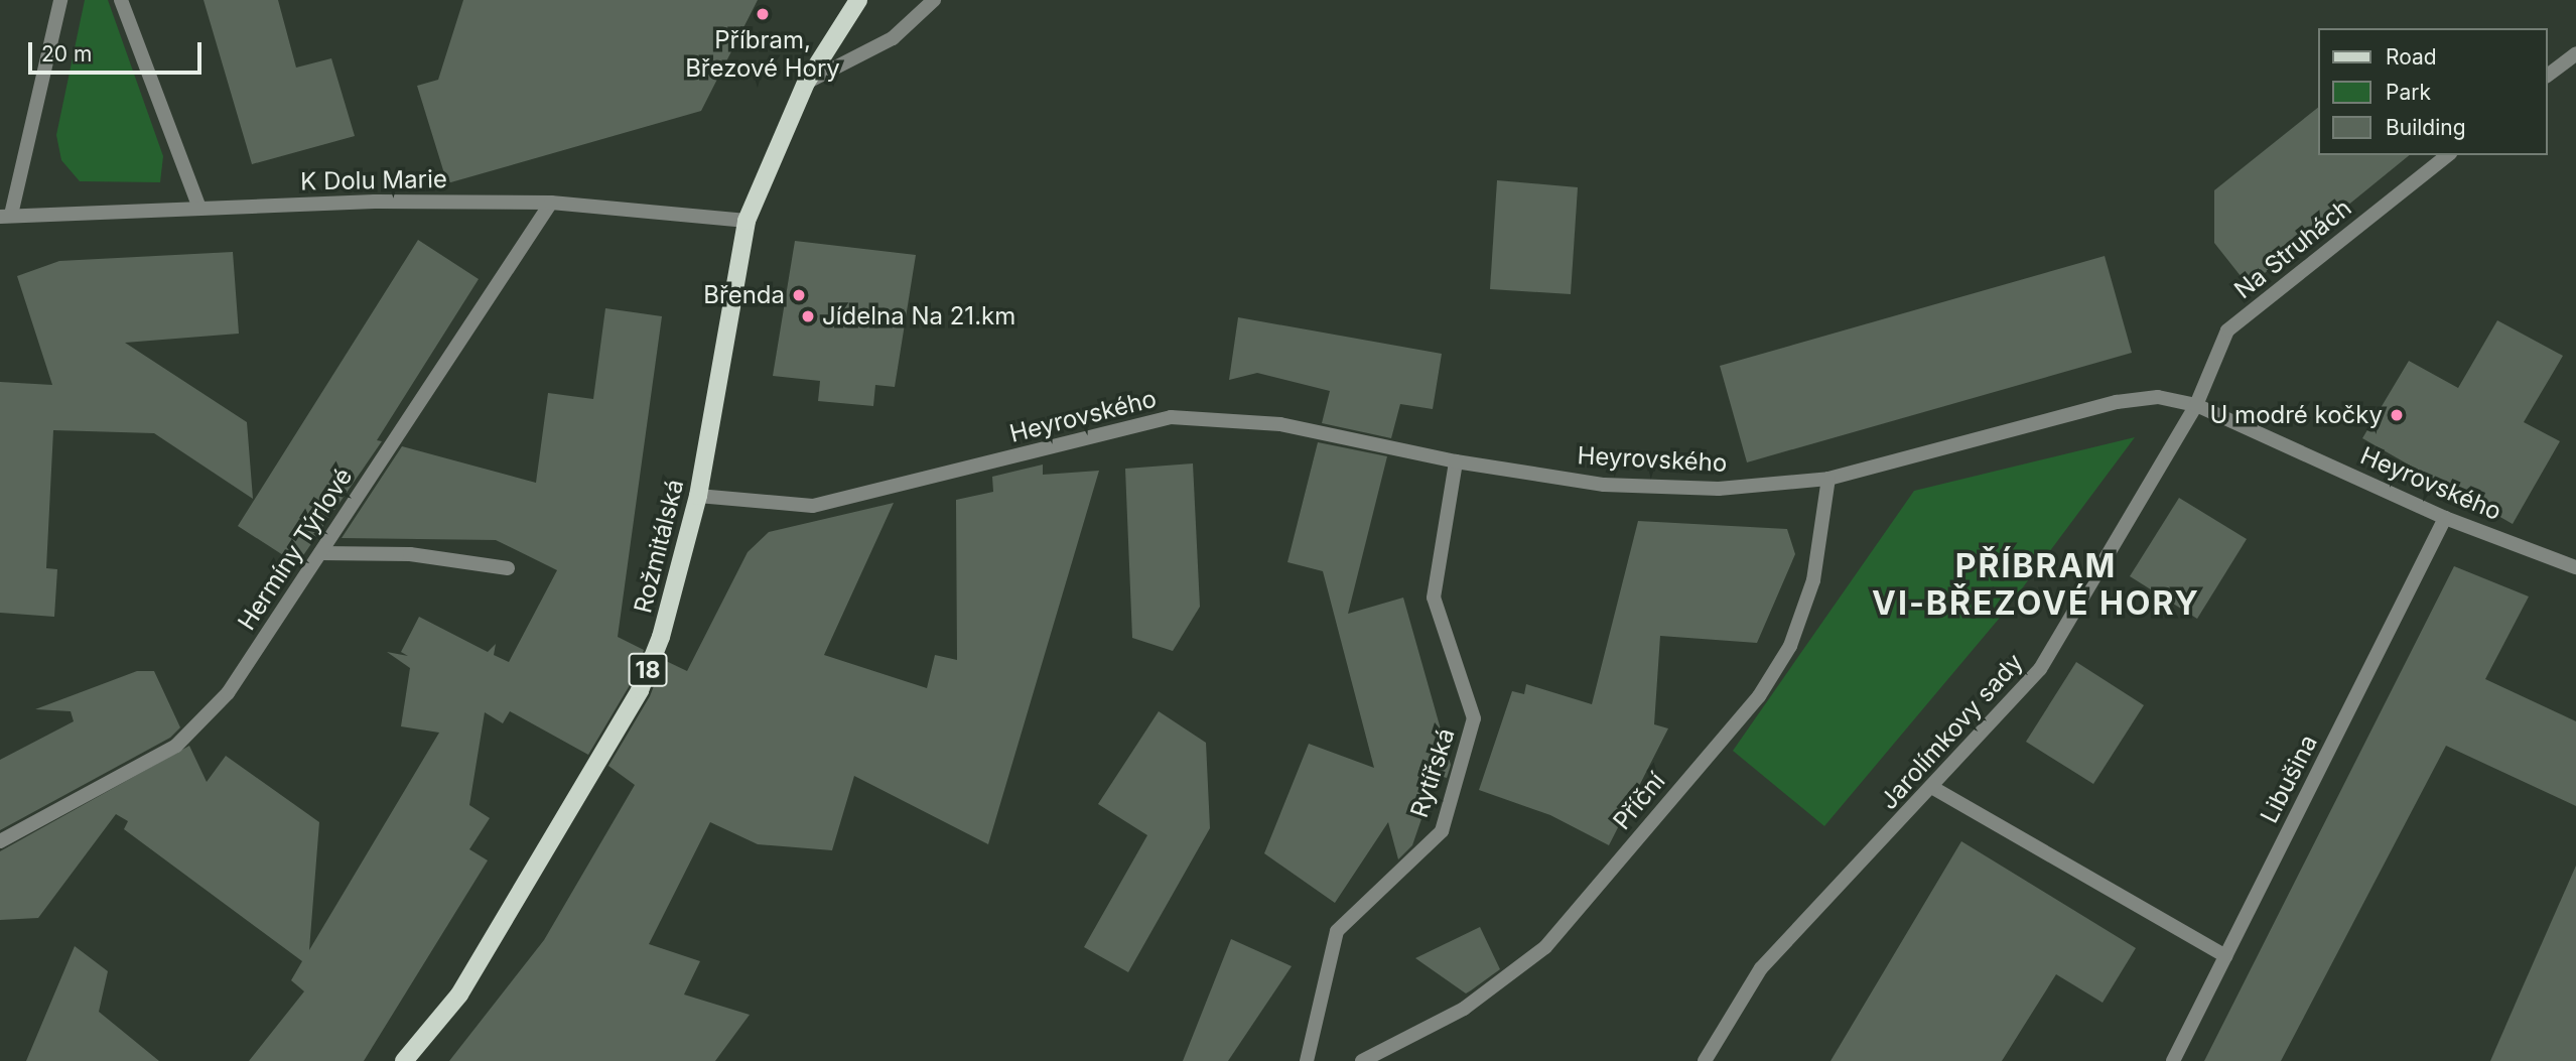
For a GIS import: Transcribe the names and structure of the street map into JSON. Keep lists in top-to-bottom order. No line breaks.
{"streets":{"main road":["Rožmitálská","18"],"street":["K Dolu Marie","Na Struhách","Heyrovského","Hermíny Týrlové","Jarolímkovy sady","Rytířská","Libušina","Příční"]},"crossings":[["K Dolu Marie","Rožmitálská"],["K Dolu Marie","Hermíny Týrlové"],["Na Struhách","Heyrovského"],["Na Struhách","Jarolímkovy sady"],["Heyrovského","Rožmitálská"],["Heyrovského","Jarolímkovy sady"],["Heyrovského","Rytířská"],["Heyrovského","Libušina"],["Heyrovského","Příční"]],"districts":["PŘÍBRAM VI-BŘEZOVÉ HORY"],"places":["Příbram, Březové Hory","Břenda","Jídelna Na 21.km","U modré kočky"],"legend":["Road","Park","Building"],"scale_bar":"20 m"}
